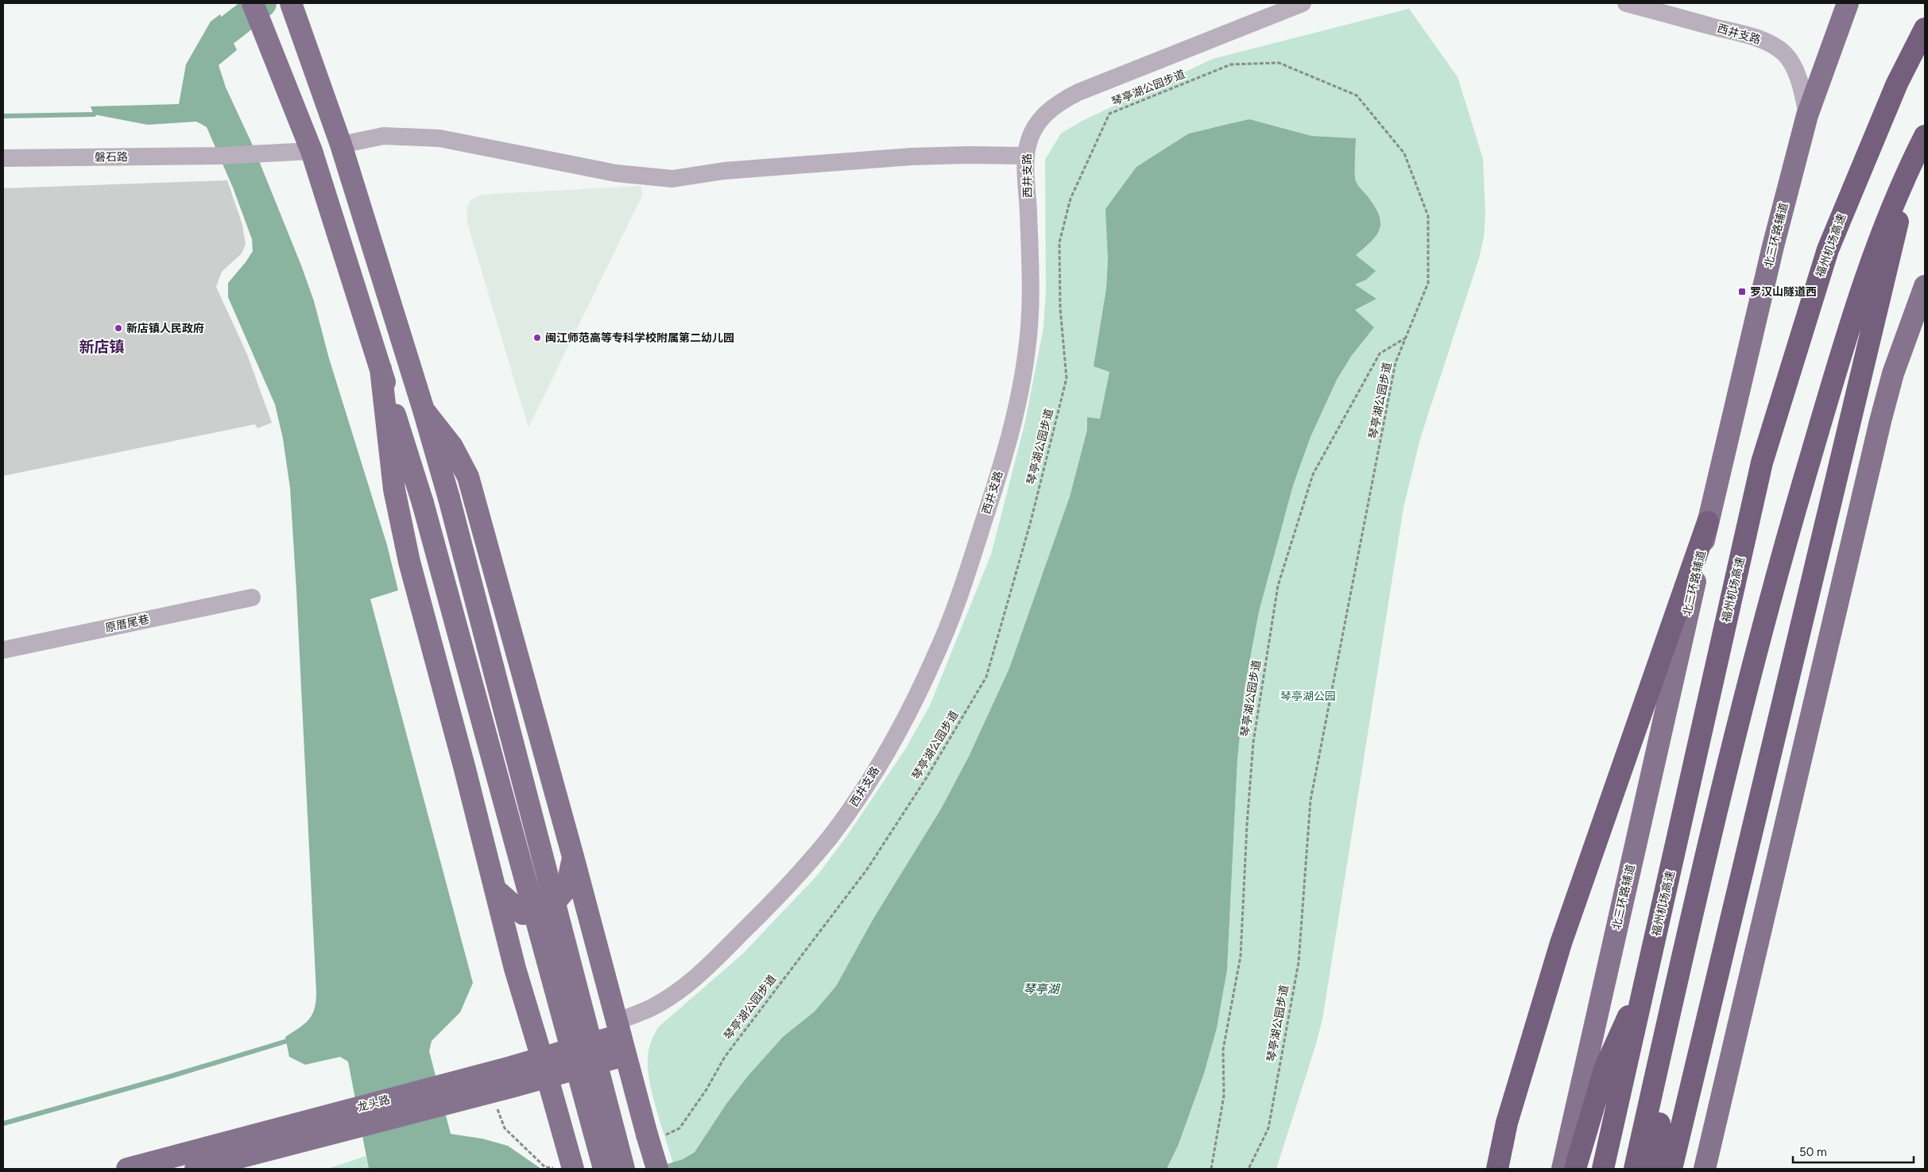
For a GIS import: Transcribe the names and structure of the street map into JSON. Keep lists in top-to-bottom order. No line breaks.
{"streets":{"highway":["福州机场高速"],"main road":["北三环路辅道","龙头路"],"street":["西井支路","磐石路","原厝尾巷"],"path":["琴亭湖公园步道"]},"crossings":[["西井支路","北三环路辅道"]],"districts":["新店镇"],"water":["琴亭湖"],"parks":["琴亭湖公园"],"places":{"transit":["罗汉山隧道西"],"other":["新店镇人民政府","闽江师范高等专科学校附属第二幼儿园"]},"scale_bar":"50 m"}
